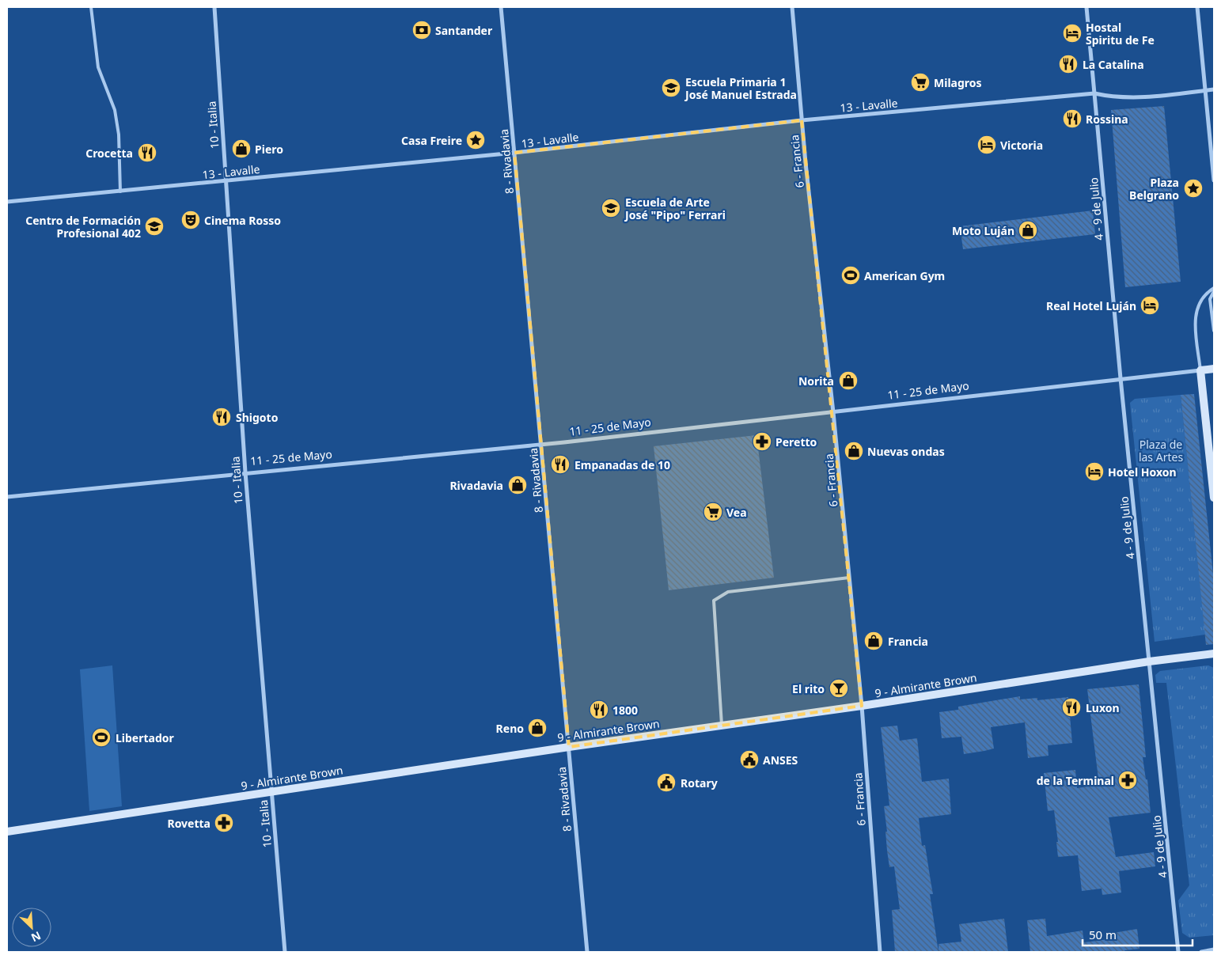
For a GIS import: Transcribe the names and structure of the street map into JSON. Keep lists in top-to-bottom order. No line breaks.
{"streets":{"street":["13 - Lavalle","10 - Italia","8 - Rivadavia","6 - Francia","4 - 9 de Julio","11 - 25 de Mayo","9 - Almirante Brown"]},"crossings":[["13 - Lavalle","10 - Italia"],["13 - Lavalle","8 - Rivadavia"],["13 - Lavalle","6 - Francia"],["13 - Lavalle","4 - 9 de Julio"],["10 - Italia","11 - 25 de Mayo"],["10 - Italia","9 - Almirante Brown"],["8 - Rivadavia","11 - 25 de Mayo"],["8 - Rivadavia","9 - Almirante Brown"],["6 - Francia","11 - 25 de Mayo"],["6 - Francia","9 - Almirante Brown"],["4 - 9 de Julio","11 - 25 de Mayo"],["4 - 9 de Julio","9 - Almirante Brown"]],"parks":["Plaza de las Artes"],"places":{"bank":["Santander"],"hotel":["Hostal Spiritu de Fe","Victoria","Real Hotel Luján","Hotel Hoxon"],"restaurant":["La Catalina","Rossina","Crocetta","Shigoto","Empanadas de 10","Luxon","1800"],"supermarket":["Milagros","Vea"],"school or university":["Escuela Primaria 1 José Manuel Estrada","Escuela de Arte José \"Pipo\" Ferrari","Centro de Formación Profesional 402"],"place":["Casa Freire","Plaza Belgrano"],"shop":["Piero","Moto Luján","Norita","Nuevas ondas","Rivadavia","Francia","Reno"],"theatre":["Cinema Rosso"],"sports":["American Gym","Libertador"],"pharmacy":["Peretto","de la Terminal","Rovetta"],"bar":["El rito"],"public building":["ANSES","Rotary"]},"scale_bar":"50 m","north":"bottom right"}
